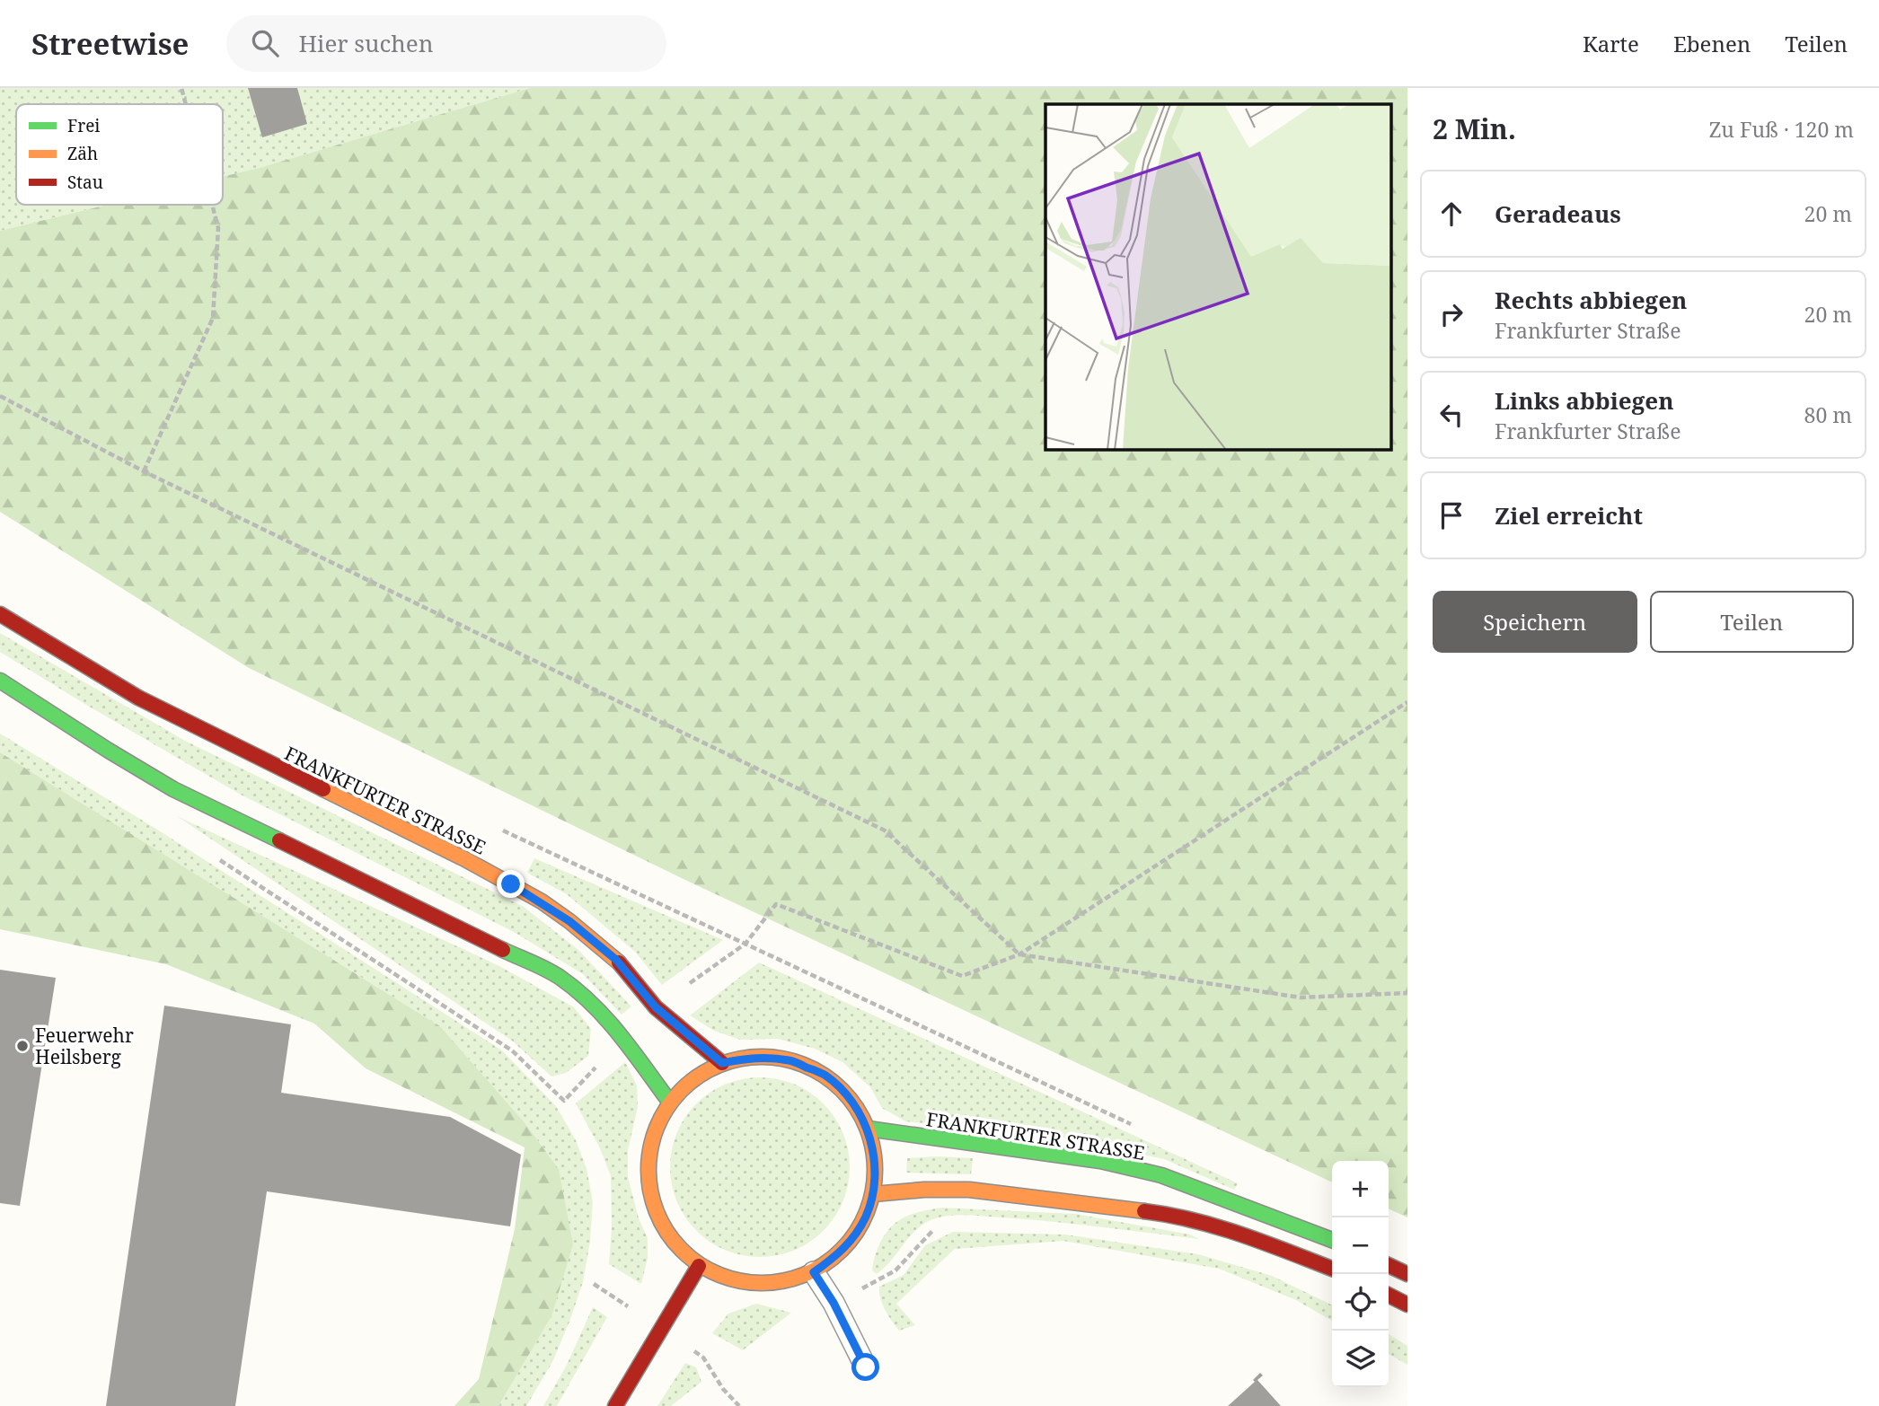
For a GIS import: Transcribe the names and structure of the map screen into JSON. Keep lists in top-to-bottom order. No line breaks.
{"streets":{"main road":["FRANKFURTER STRASSE"]},"places":["Feuerwehr Heilsberg"],"legend":["Frei","Zäh","Stau"],"page":{"header":"Streetwise","search":"Hier suchen","nav":["Karte","Ebenen","Teilen"],"heading":["2 Min.","Zu Fuß · 120 m"],"list":[["Geradeaus","20 m"],["Rechts abbiegen","Frankfurter Straße","20 m"],["Links abbiegen","Frankfurter Straße","80 m"],"Ziel erreicht"],"buttons":["Speichern","Teilen"],"map_buttons":["+","−"]}}
